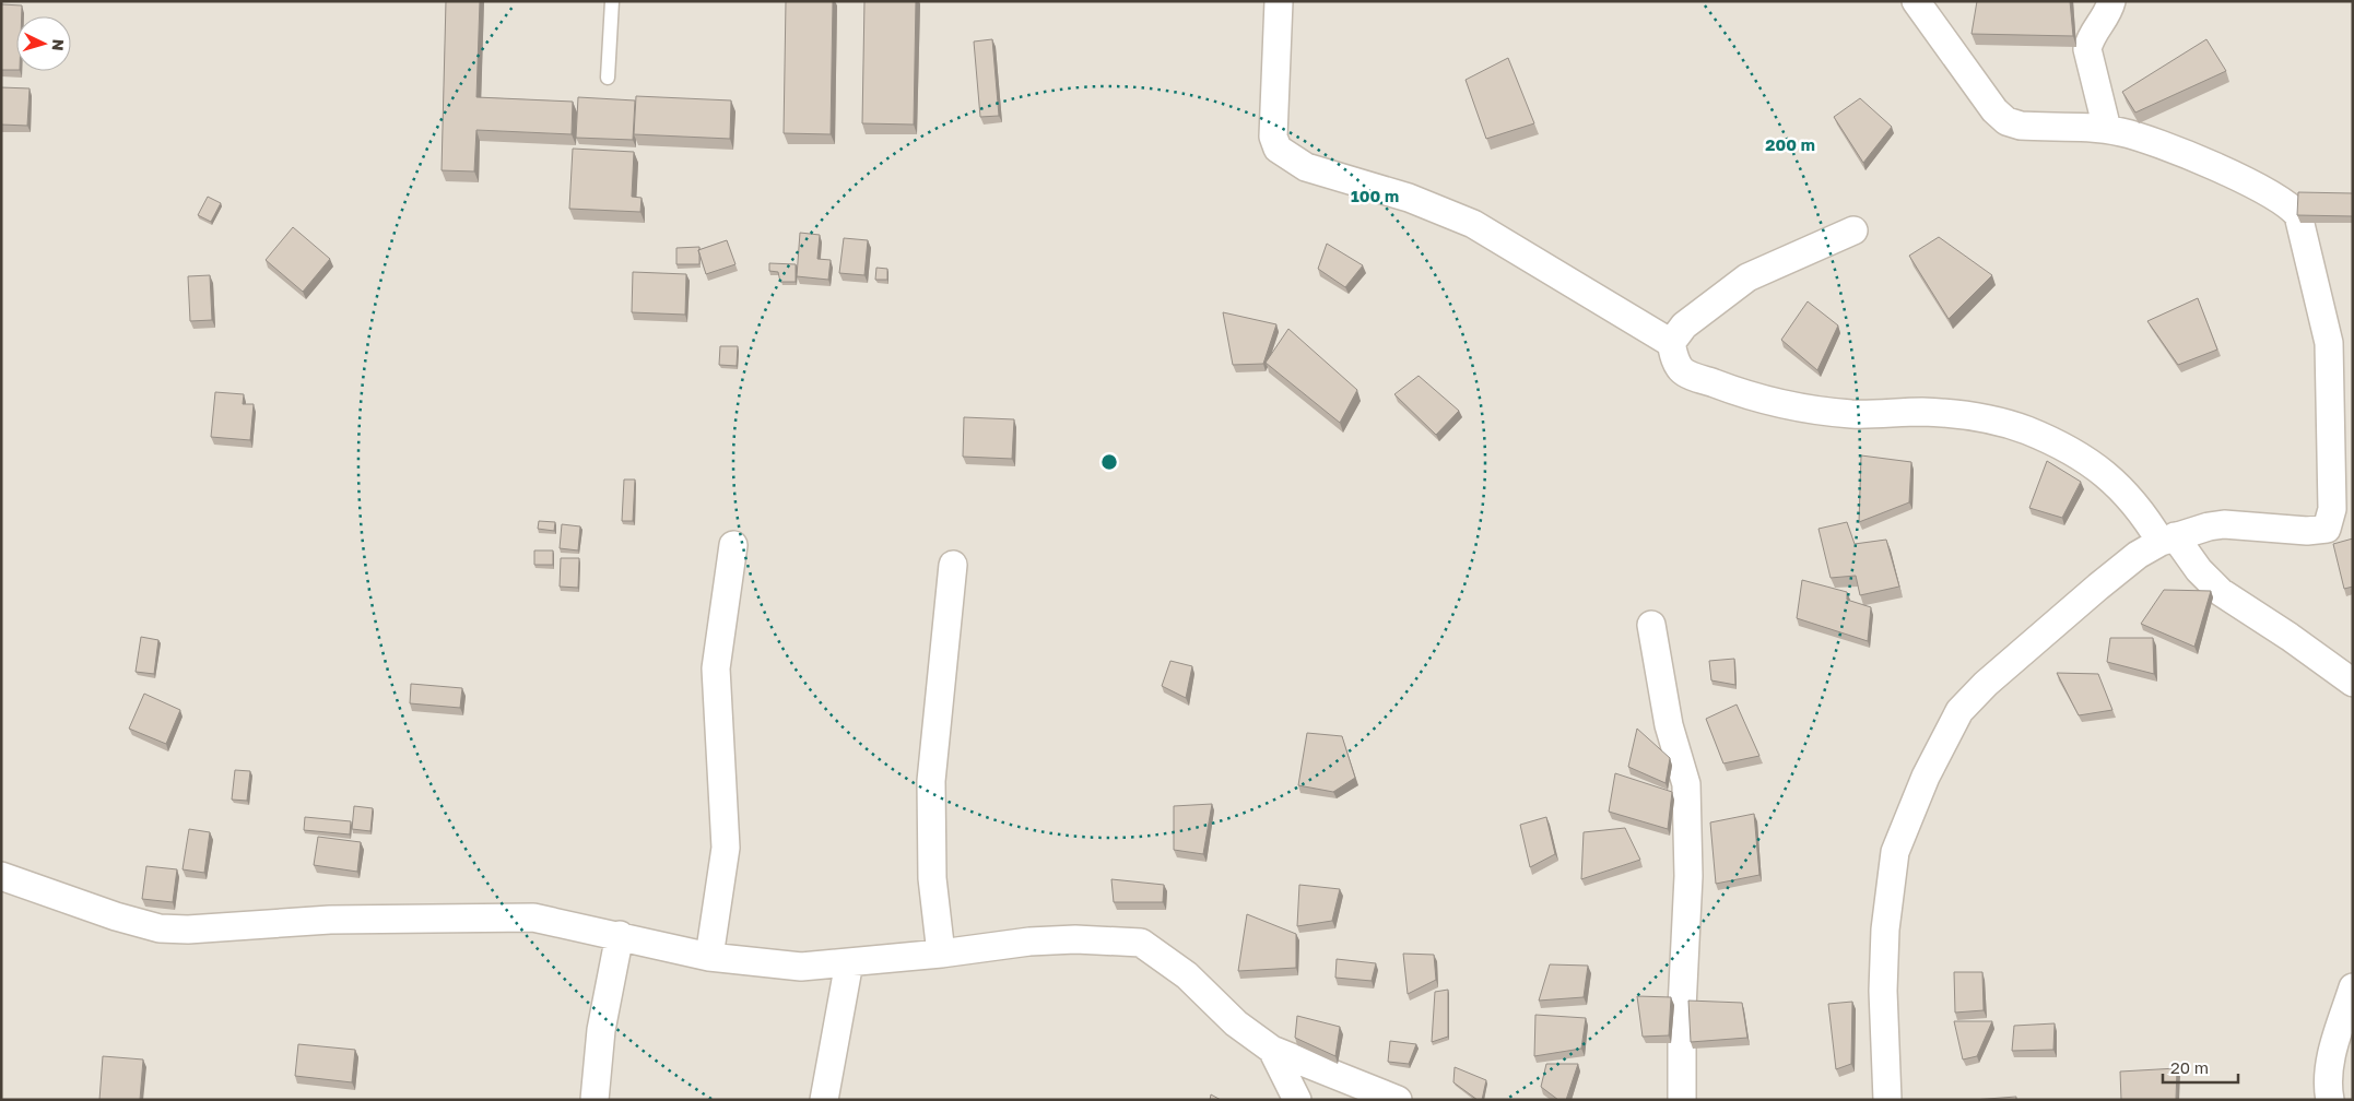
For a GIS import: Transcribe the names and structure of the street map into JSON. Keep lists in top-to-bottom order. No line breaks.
{"scale_bar":"20 m","north":"right","rings":["200 m","100 m"]}
